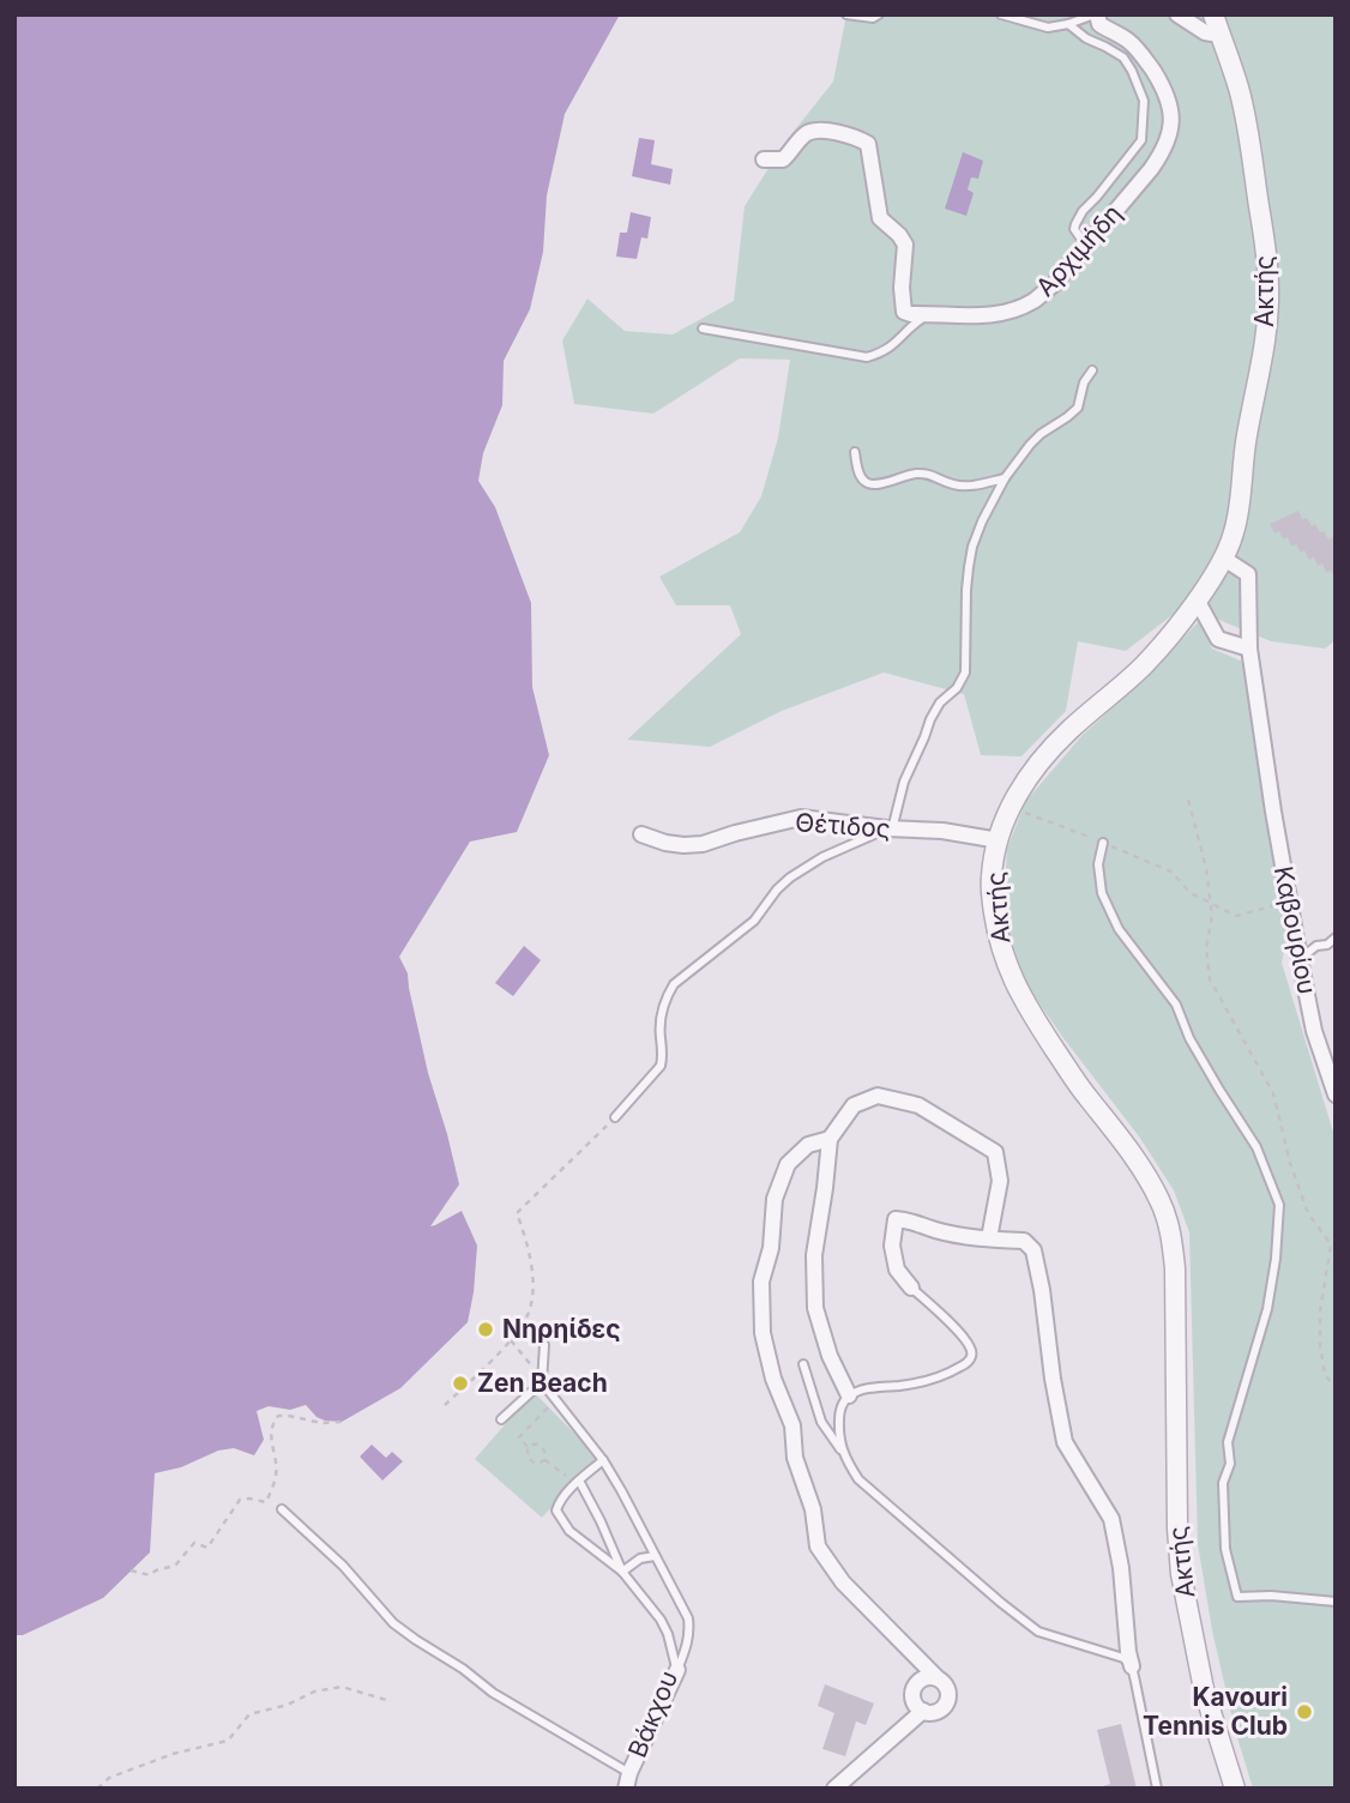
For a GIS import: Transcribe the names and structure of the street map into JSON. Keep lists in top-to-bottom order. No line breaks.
{"streets":{"street":["Αρχιμήδη","Ακτής","Θέτιδος","Καβουρίου","Βάκχου"]},"crossings":[["Ακτής","Θέτιδος"],["Ακτής","Καβουρίου"]],"places":["Νηρηίδες","Zen Beach","Kavouri Tennis Club"]}
